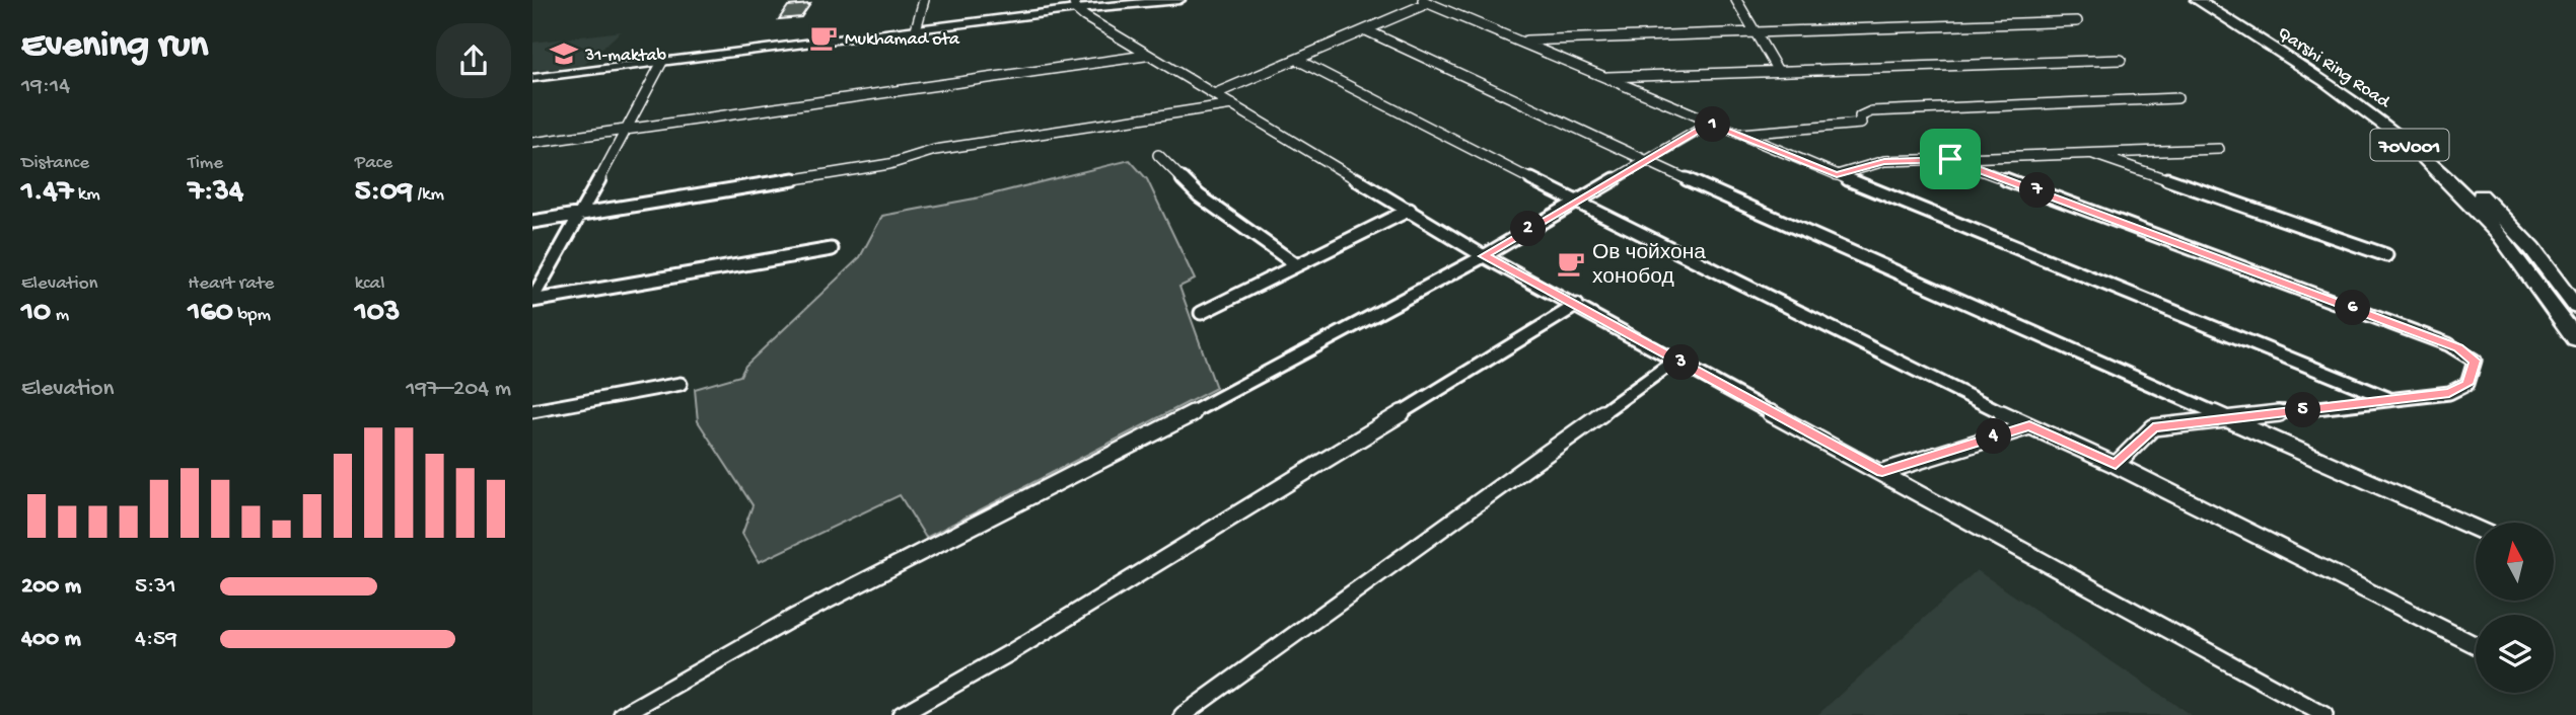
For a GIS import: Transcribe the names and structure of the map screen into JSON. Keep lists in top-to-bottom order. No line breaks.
{"streets":{"highway":["Qarshi Ring Road","70V001"]},"places":{"cafe":["Mukhamad ota","Ов чойхона хонобод"],"school or university":["31-maktab"]},"north":"top","page":{"heading":["Evening run","19:14"],"pins":["1","7","2","6","3","5","4"],"stats":[["Distance","1.47 km"],["Time","7:34"],["Pace","5:09 /km"],["Elevation","10 m"],["Heart rate","160 bpm"],["kcal","103"]],"chart":["Elevation","197–204 m"],"list":[{"name":"200 m","note":"5:31"},{"name":"400 m","note":"4:59"}]}}
